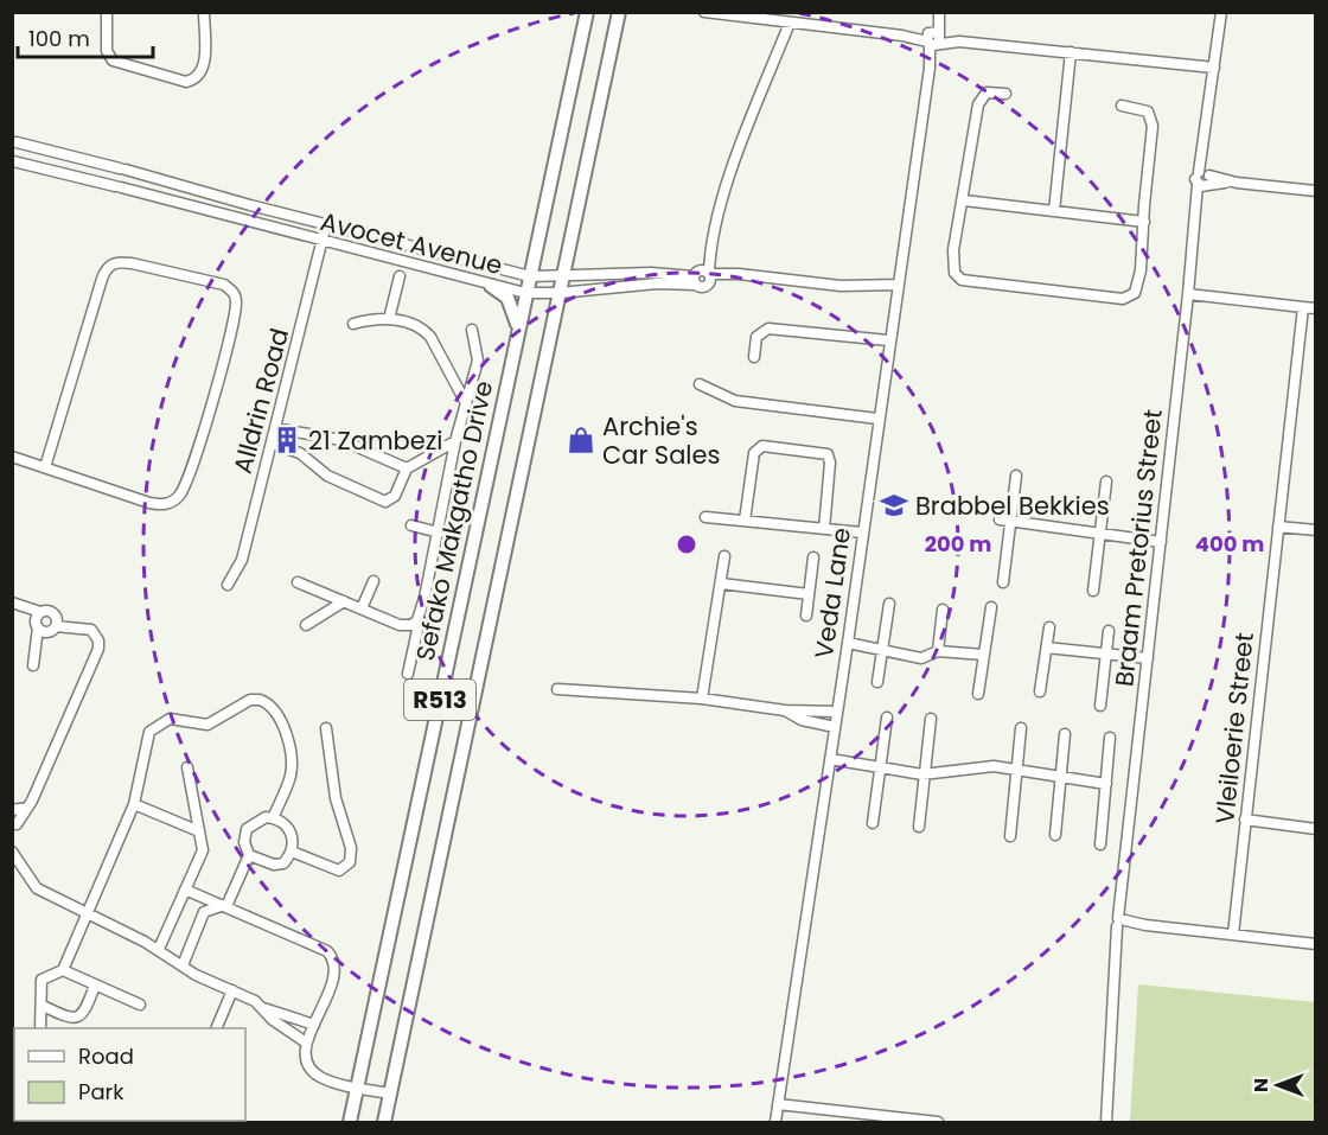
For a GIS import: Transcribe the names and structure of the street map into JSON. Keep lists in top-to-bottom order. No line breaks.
{"streets":{"main road":["Sefako Makgatho Drive","R513"],"street":["Avocet Avenue","Alldrin Road","Braam Pretorius Street","Veda Lane","Vleiloerie Street"]},"crossings":[["Avocet Avenue","Alldrin Road"],["Avocet Avenue","Sefako Makgatho Drive"],["Avocet Avenue","R513"]],"places":{"building":["21 Zambezi"],"shop":["Archie's Car Sales"],"school or university":["Brabbel Bekkies"]},"legend":["Road","Park"],"scale_bar":"100 m","north":"left","rings":["200 m","400 m"]}
